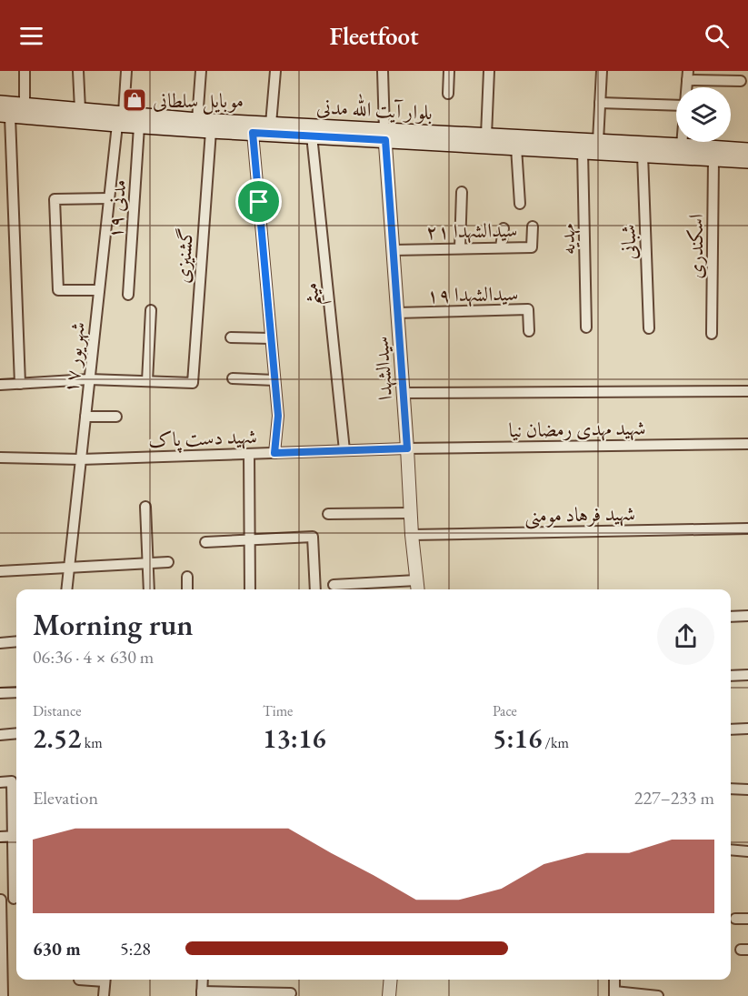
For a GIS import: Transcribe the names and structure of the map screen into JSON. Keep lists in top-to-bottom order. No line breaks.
{"streets":{"main road":["بلوار آیت الله مدنی"],"street":["مدنی ۱۹","سیدالشهدا ۲۱","مهدیه","شبانی","اسکندری","گشنیزی","سیدالشهدا ۱۹","میثم","۱۷ شهریور","سیدالشهدا","شهید مهدی رمضان نیا","شهید دست پاک","شهید فرهاد مومنی"]},"crossings":[["بلوار آیت الله مدنی","مدنی ۱۹"],["بلوار آیت الله مدنی","مهدیه"],["بلوار آیت الله مدنی","شبانی"],["بلوار آیت الله مدنی","اسکندری"],["بلوار آیت الله مدنی","گشنیزی"],["بلوار آیت الله مدنی","میثم"],["بلوار آیت الله مدنی","۱۷ شهریور"],["بلوار آیت الله مدنی","سیدالشهدا"],["سیدالشهدا ۲۱","سیدالشهدا"],["سیدالشهدا ۱۹","سیدالشهدا"],["میثم","شهید دست پاک"],["۱۷ شهریور","شهید دست پاک"],["سیدالشهدا","شهید مهدی رمضان نیا"],["سیدالشهدا","شهید دست پاک"],["سیدالشهدا","شهید فرهاد مومنی"],["شهید مهدی رمضان نیا","شهید دست پاک"]],"places":{"shop":["موبایل سلطانی"]},"page":{"header":"Fleetfoot","heading":["Morning run","06:36 · 4 × 630 m"],"stats":[["Distance","2.52 km"],["Time","13:16"],["Pace","5:16 /km"]],"chart":["Elevation","227–233 m"],"list":[{"name":"630 m","note":"5:28"}]}}
